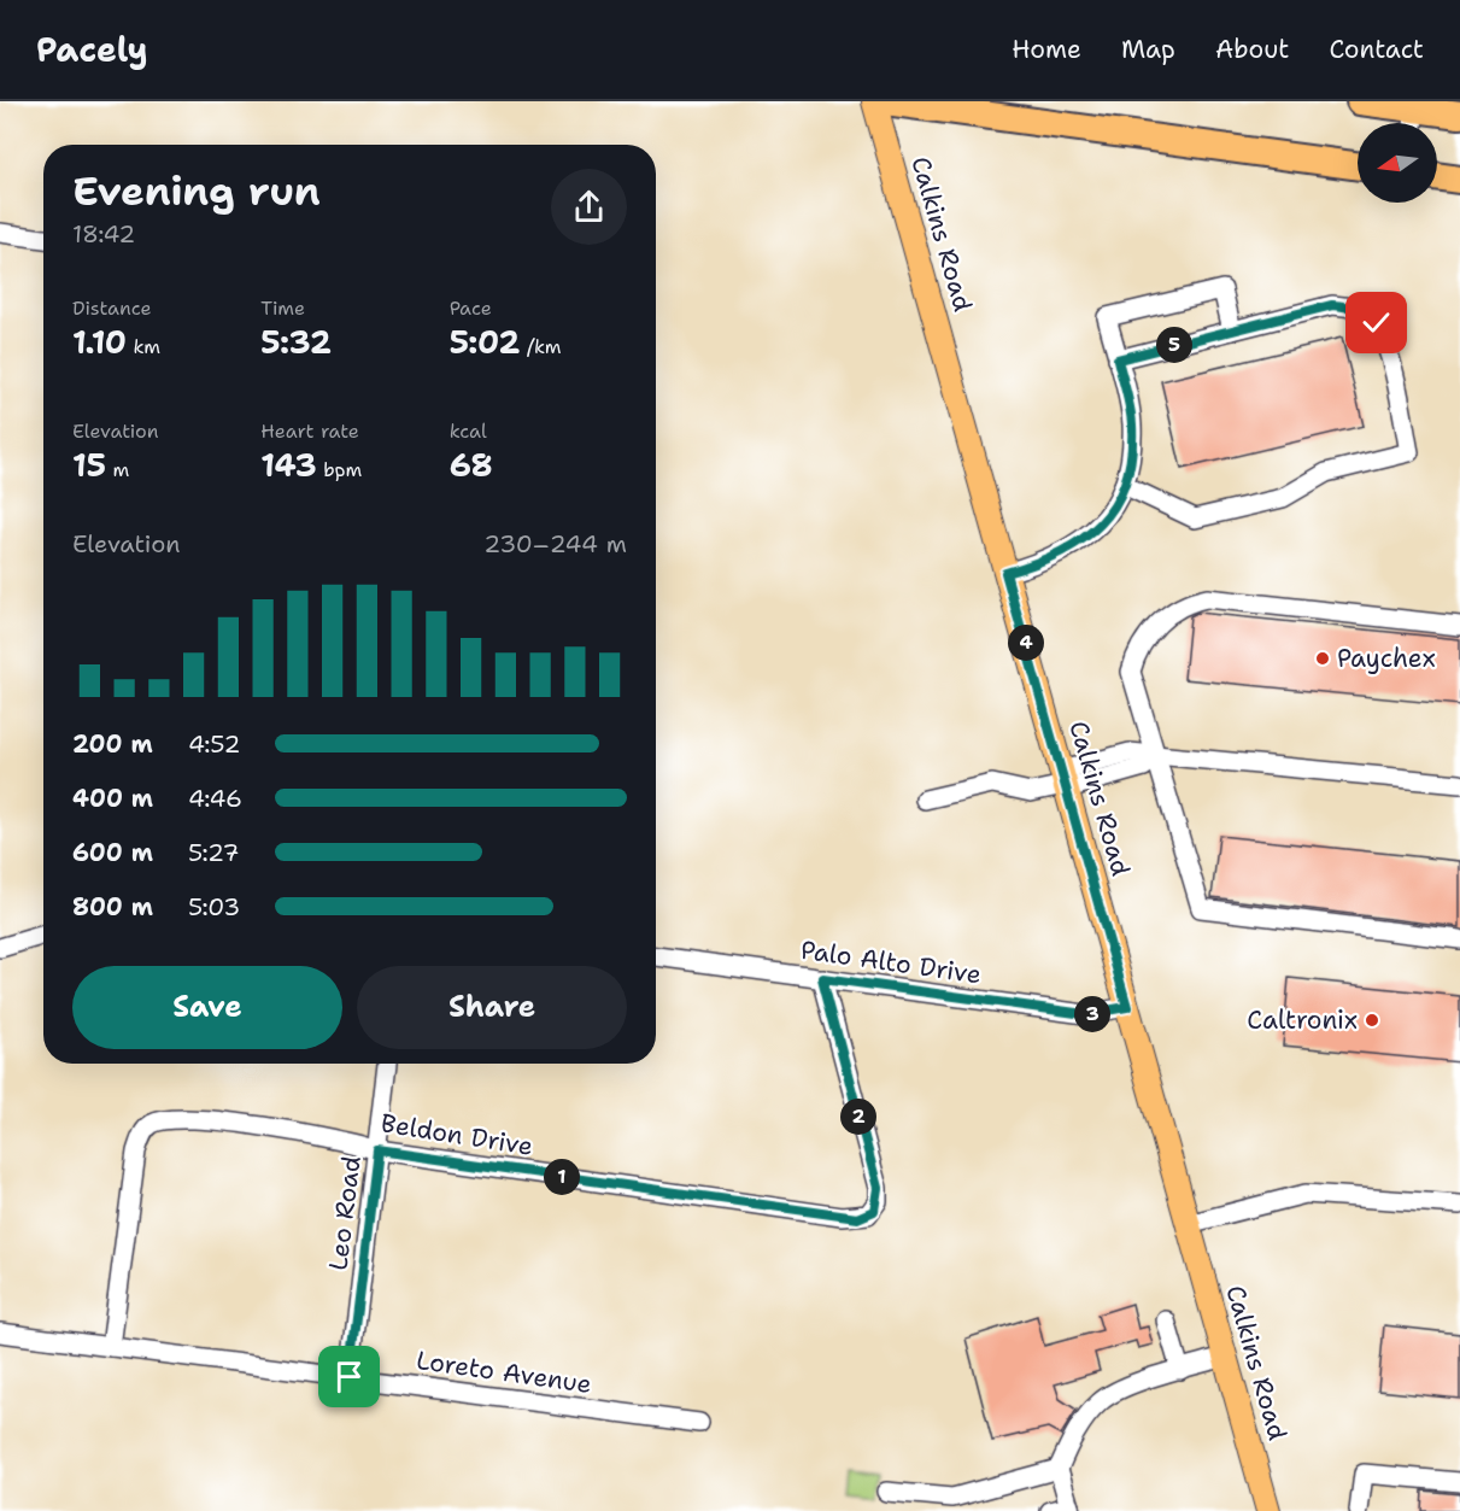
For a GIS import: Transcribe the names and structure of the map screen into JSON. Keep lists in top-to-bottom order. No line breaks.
{"streets":{"main road":["Calkins Road"],"street":["Palo Alto Drive","Beldon Drive","Leo Road","Loreto Avenue"]},"crossings":[["Calkins Road","Palo Alto Drive"],["Palo Alto Drive","Beldon Drive"],["Beldon Drive","Leo Road"],["Beldon Drive","Loreto Avenue"],["Leo Road","Loreto Avenue"]],"places":["Paychex","Caltronix"],"north":"left","page":{"header":"Pacely","nav":["Home","Map","About","Contact"],"heading":["Evening run","18:42"],"stats":[["Distance","1.10 km"],["Time","5:32"],["Pace","5:02 /km"],["Elevation","15 m"],["Heart rate","143 bpm"],["kcal","68"]],"pins":["5","4","3","2","1"],"chart":["Elevation","230–244 m"],"list":[{"name":"200 m","note":"4:52"},{"name":"400 m","note":"4:46"},{"name":"600 m","note":"5:27"},{"name":"800 m","note":"5:03"}],"buttons":["Save","Share"]}}
